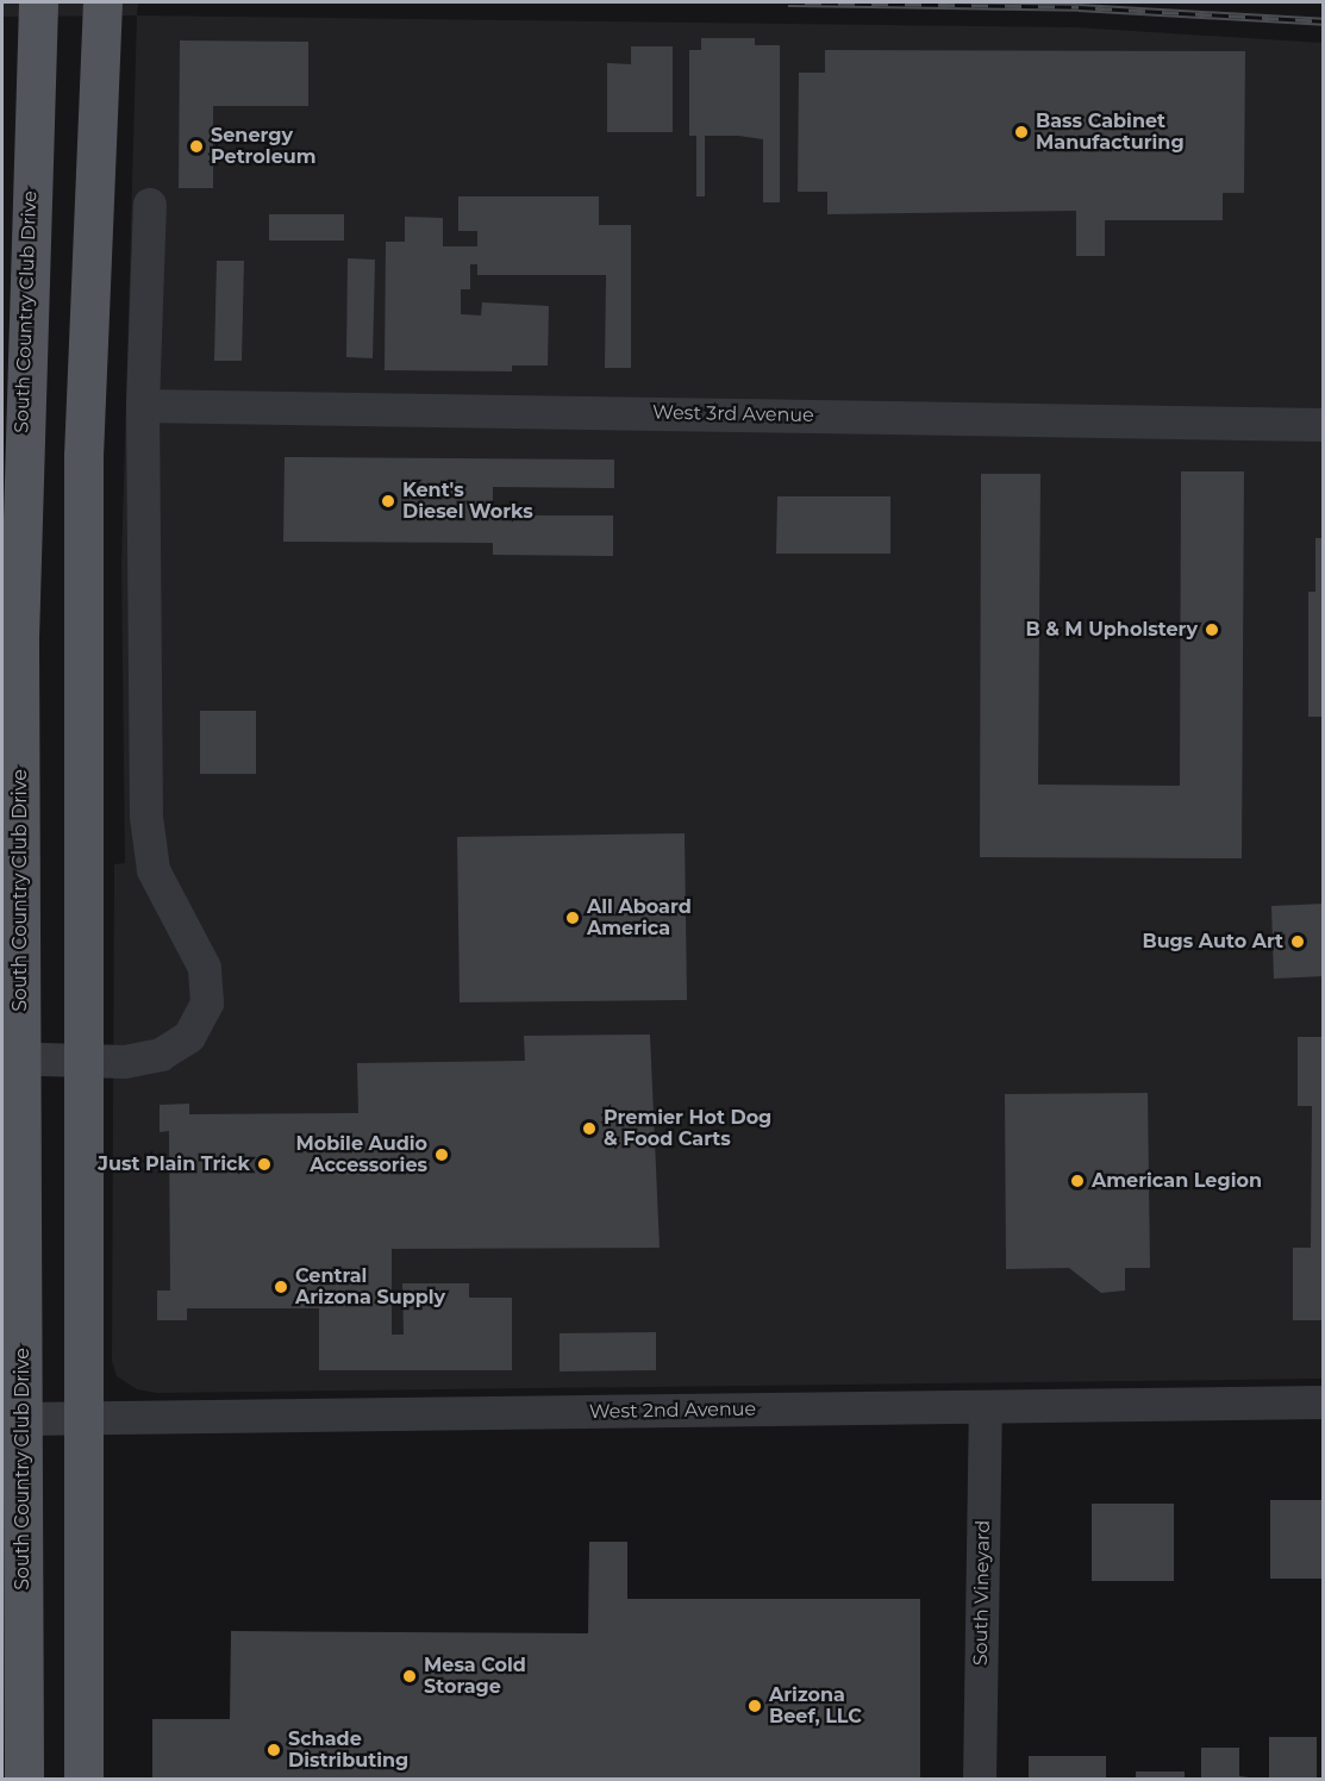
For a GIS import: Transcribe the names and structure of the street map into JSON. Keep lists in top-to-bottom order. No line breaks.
{"streets":{"main road":["South Country Club Drive"],"street":["West 3rd Avenue","West 2nd Avenue","South Vineyard"]},"crossings":[["South Country Club Drive","West 2nd Avenue"],["West 2nd Avenue","South Vineyard"]],"places":["Bass Cabinet Manufacturing","Senergy Petroleum","Kent's Diesel Works","B & M Upholstery","All Aboard America","Bugs Auto Art","Premier Hot Dog & Food Carts","Mobile Audio Accessories","Just Plain Trick","American Legion","Central Arizona Supply","Mesa Cold Storage","Arizona Beef, LLC","Schade Distributing"]}
